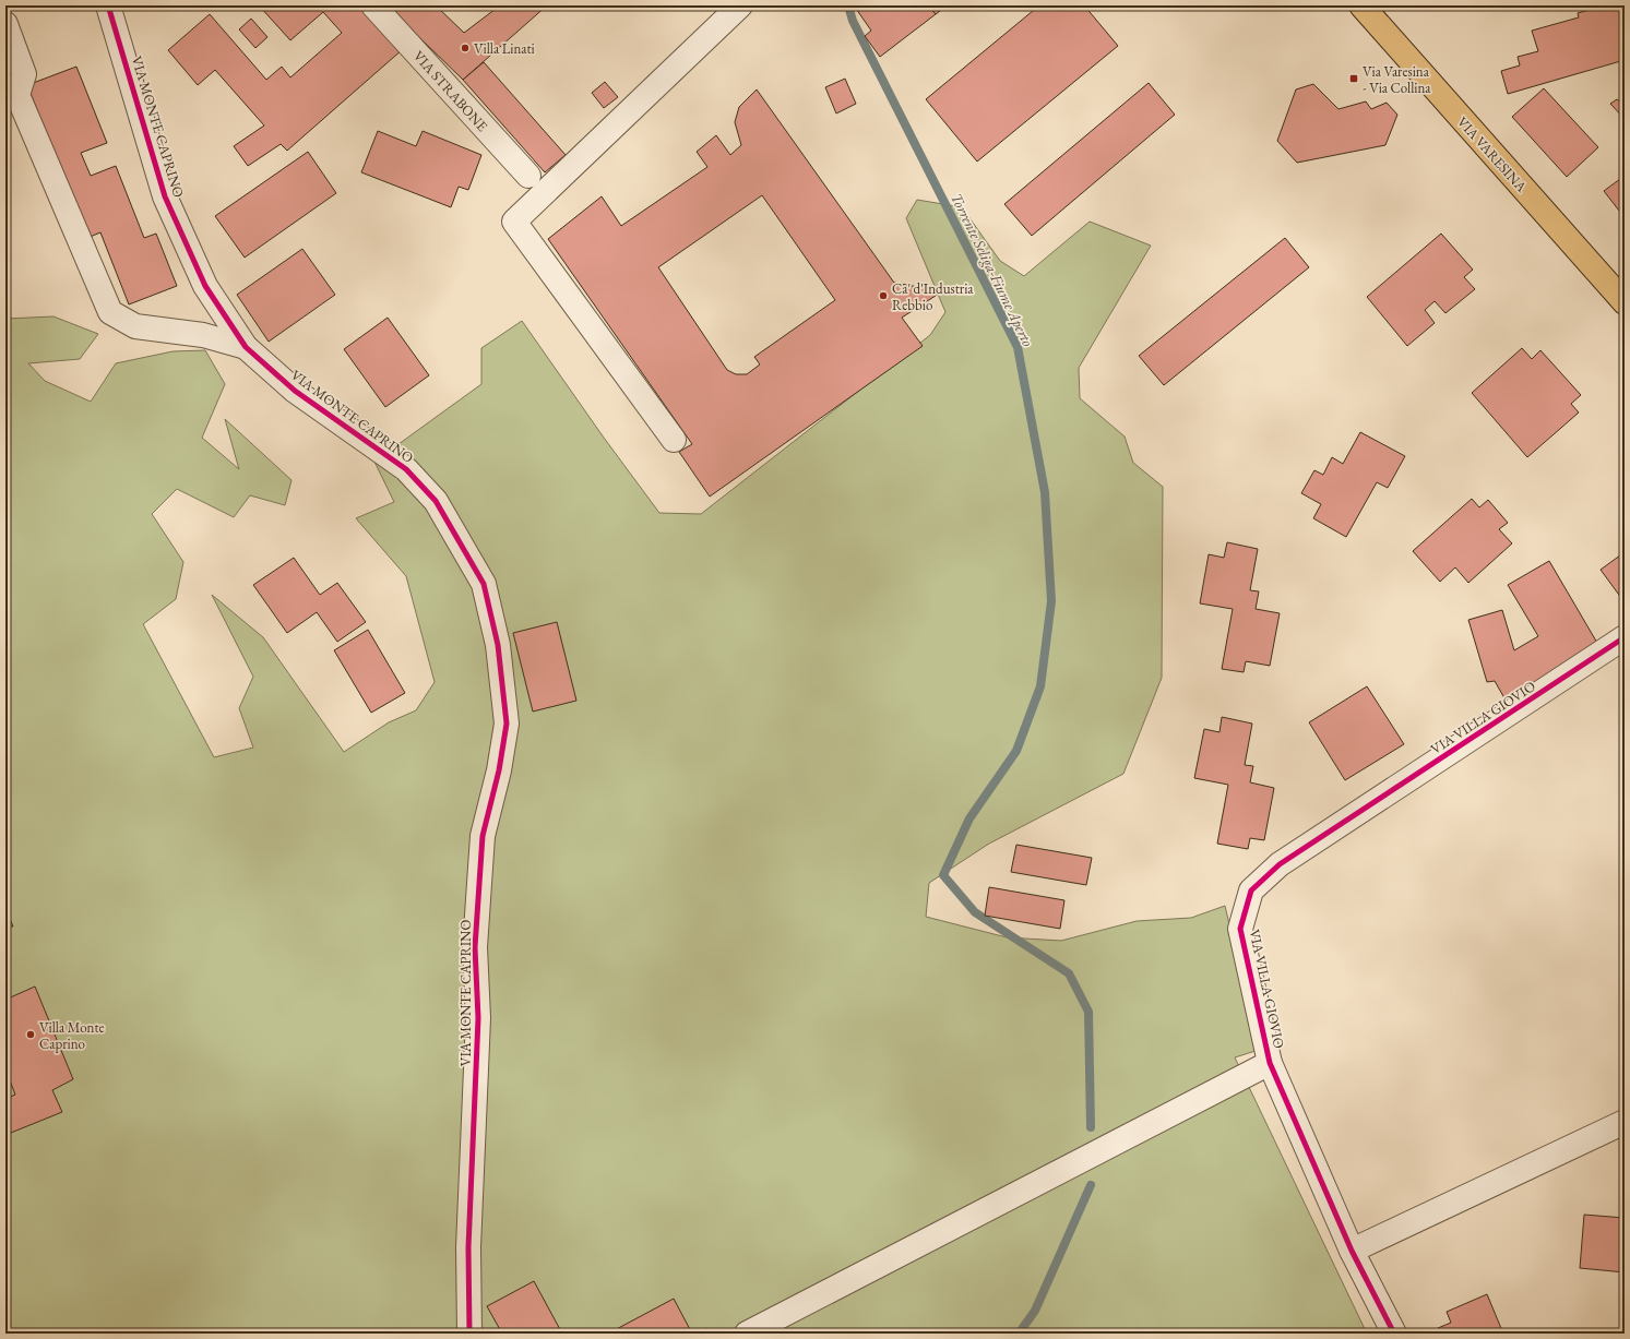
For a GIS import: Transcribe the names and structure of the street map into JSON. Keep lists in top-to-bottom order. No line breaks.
{"streets":{"main road":["VIA VARESINA"],"street":["VIA STRABONE","VIA MONTE CAPRINO","VIA VILLA GIOVIO"]},"water":["Torrente Seliga-Fiume Aperto"],"places":{"other":["Villa Linati","Ca' d'Industria Rebbio","Villa Monte Caprino"],"transit":["Via Varesina - Via Collina"]}}
